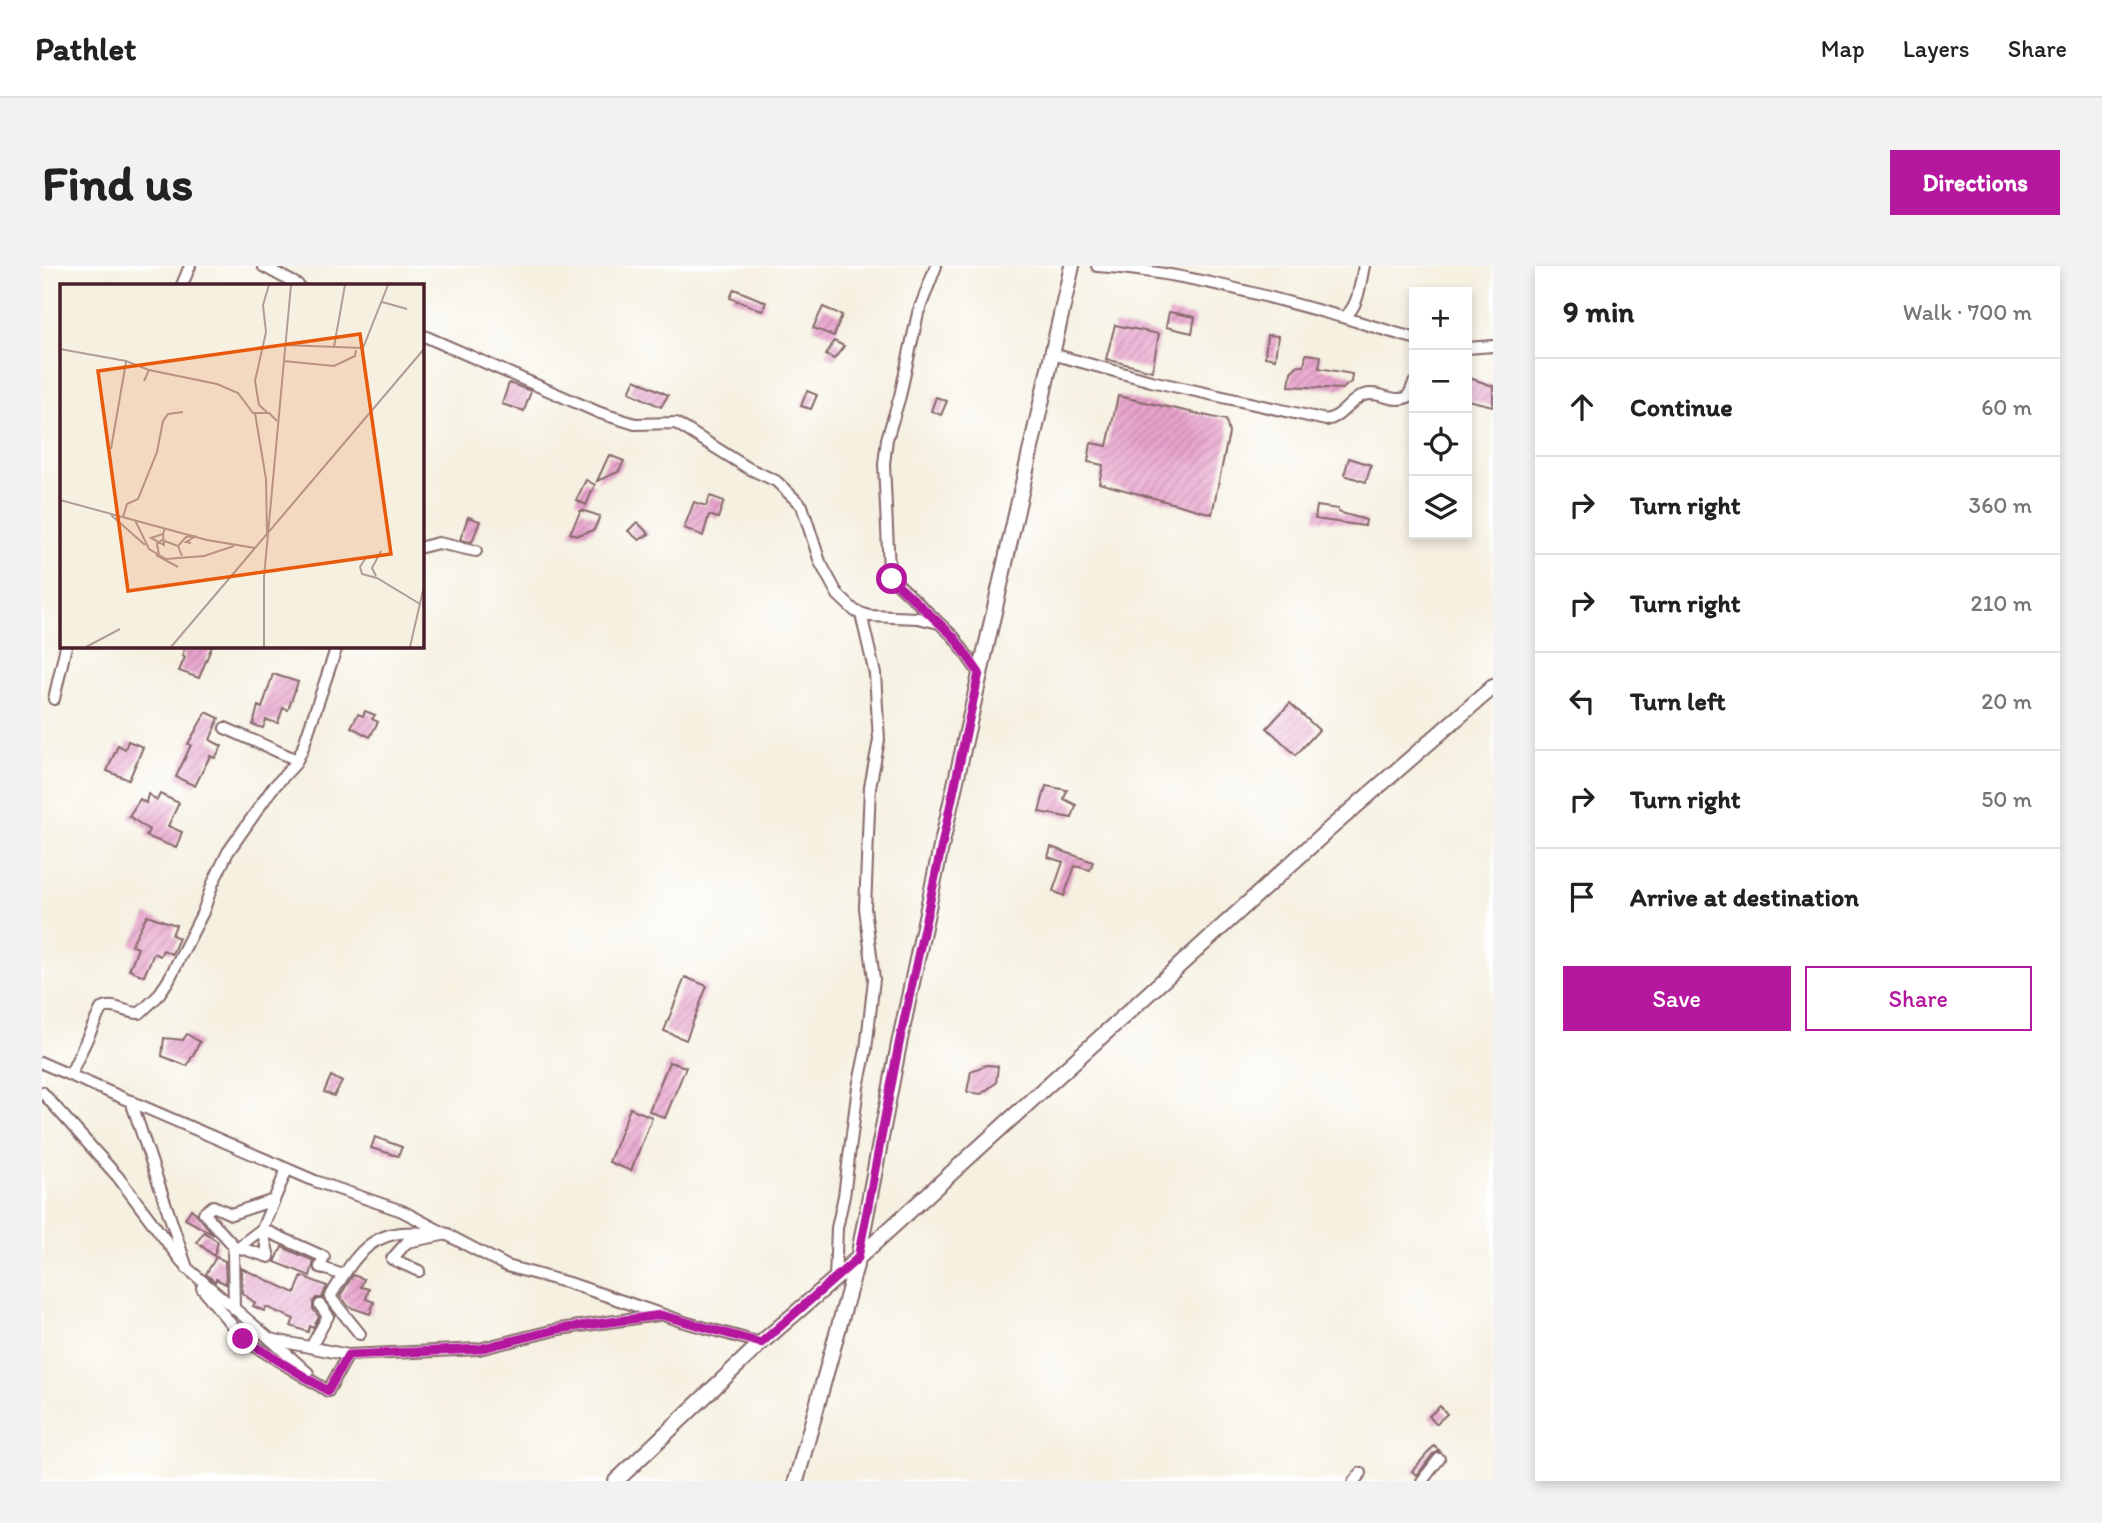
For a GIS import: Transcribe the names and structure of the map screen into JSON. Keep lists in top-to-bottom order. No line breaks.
{"page":{"header":"Pathlet","nav":["Map","Layers","Share"],"buttons":["Directions",["Save","Share"]],"title":"Find us","heading":["9 min","Walk · 700 m"],"map_buttons":["+","−"],"list":[["Continue","60 m"],["Turn right","360 m"],["Turn right","210 m"],["Turn left","20 m"],["Turn right","50 m"],"Arrive at destination"]}}
